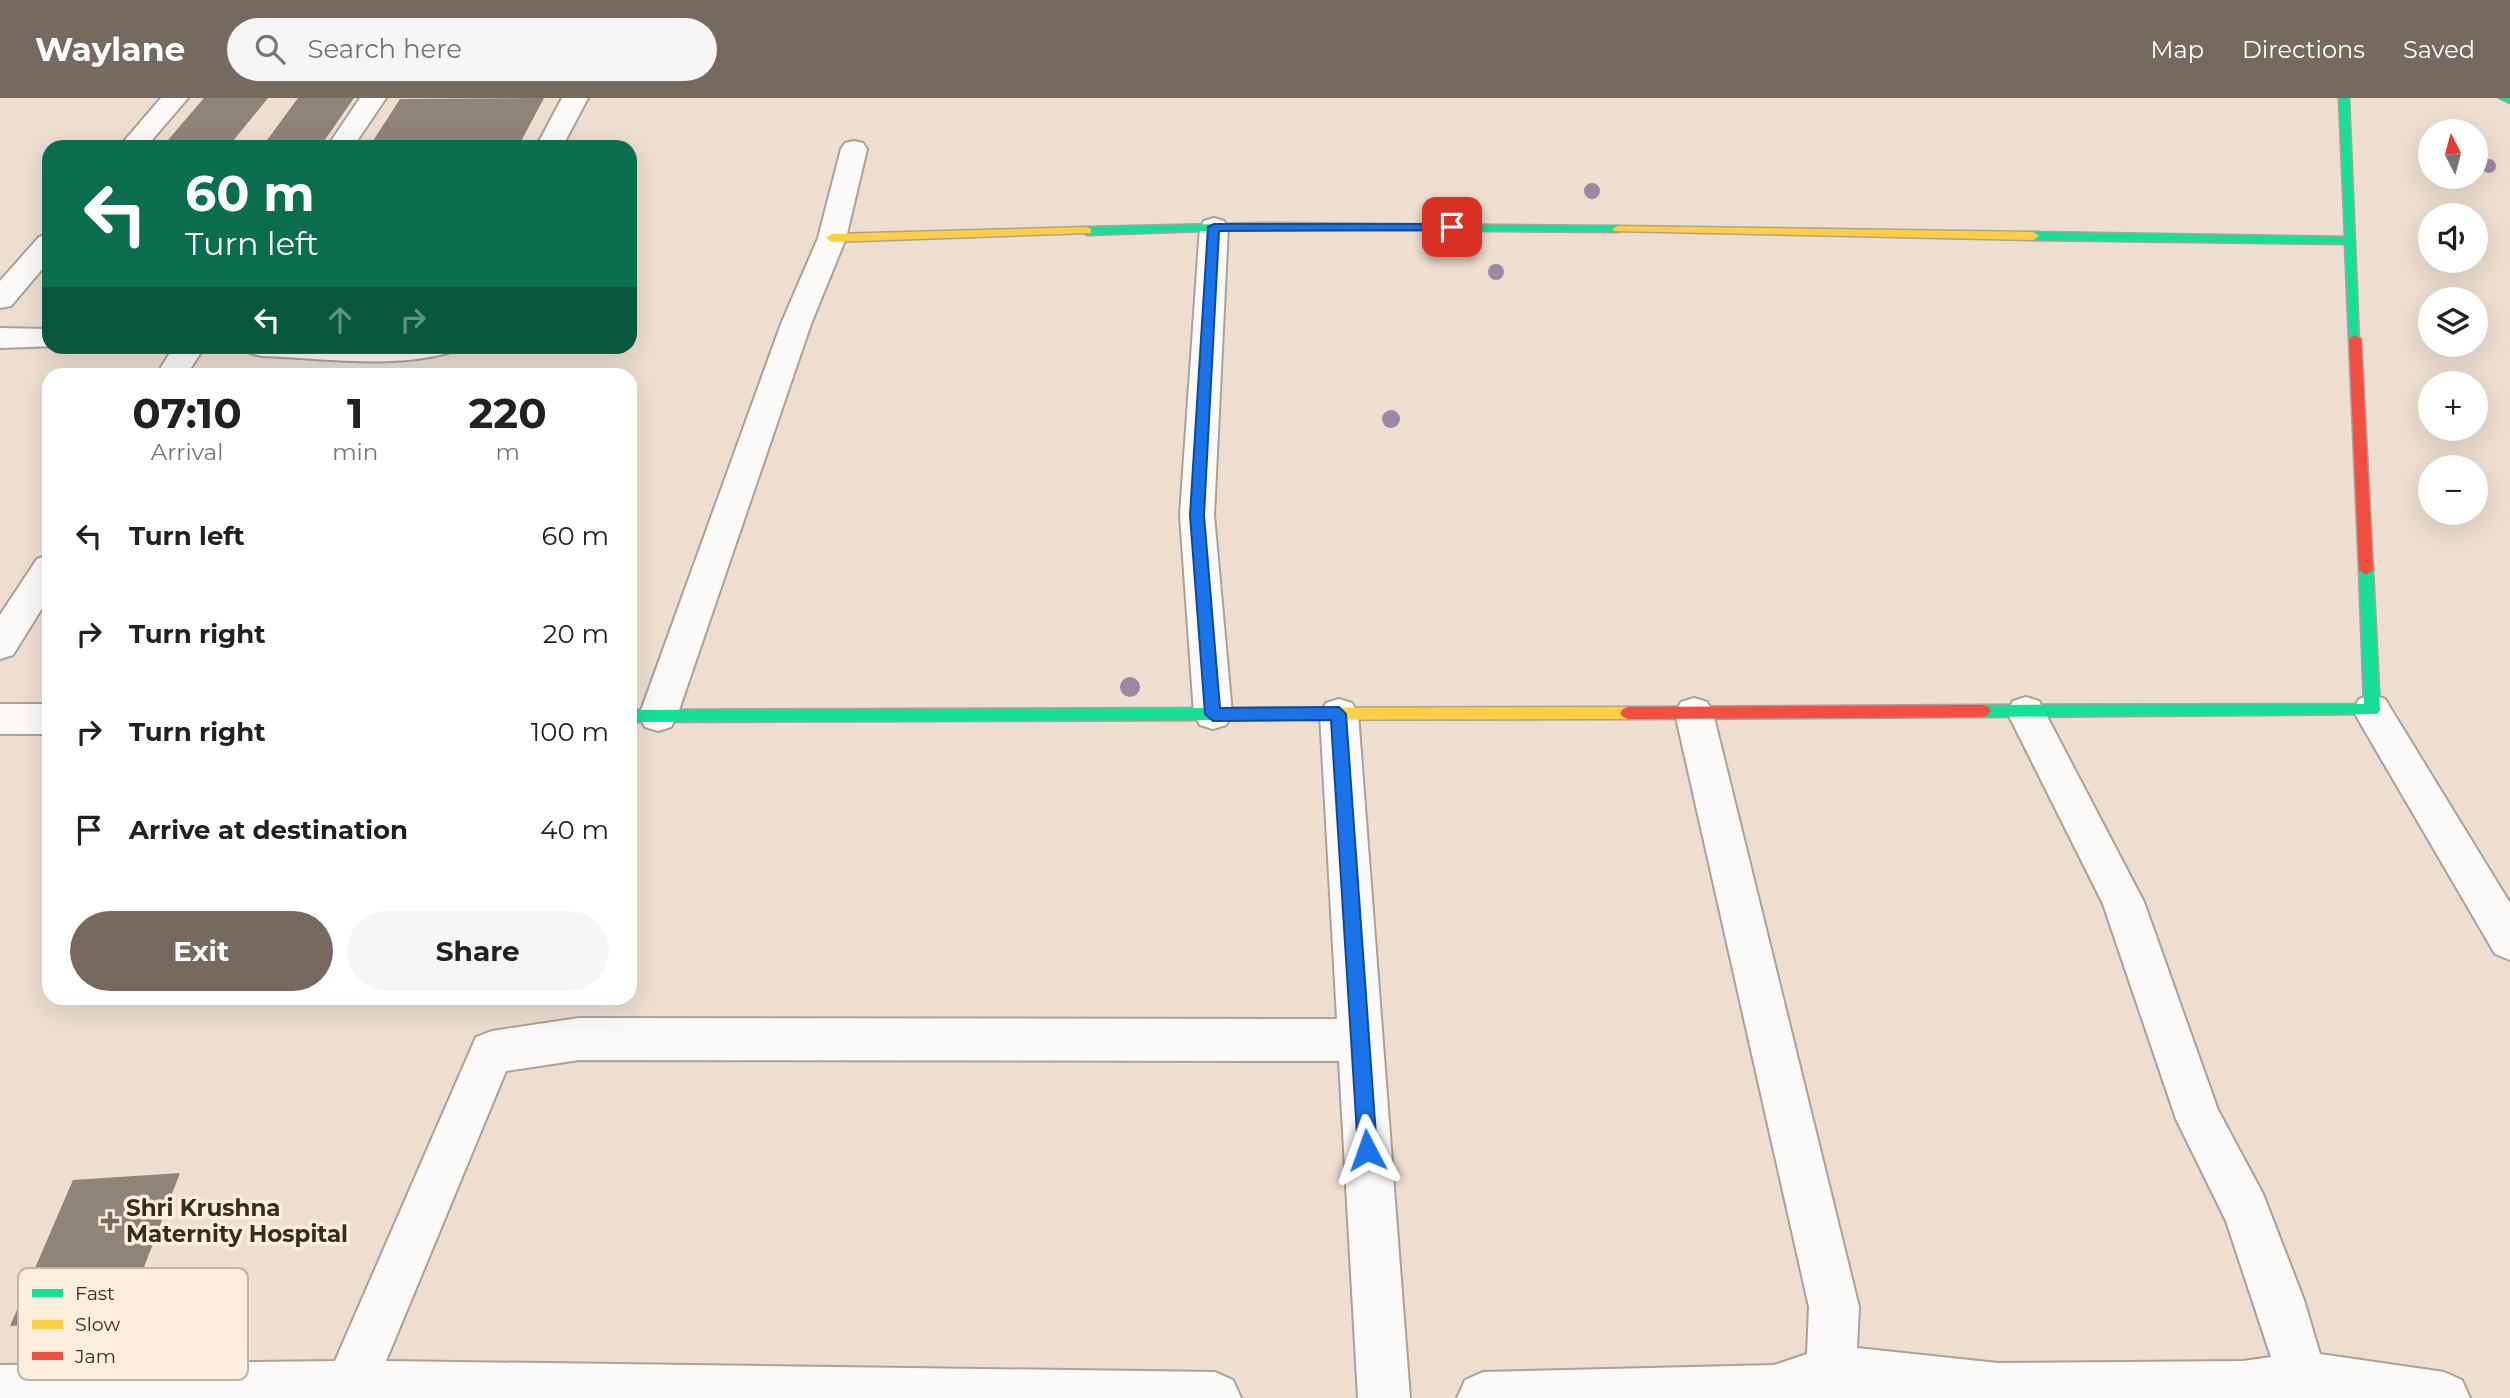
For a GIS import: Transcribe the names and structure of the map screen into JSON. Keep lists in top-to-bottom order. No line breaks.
{"places":{"health":["Shri Krushna Maternity Hospital"]},"legend":["Fast","Slow","Jam"],"north":"top","page":{"header":"Waylane","search":"Search here","nav":["Map","Directions","Saved"],"map_buttons":["+","−"],"turn":["60 m","Turn left"],"eta":["07:10","Arrival","1","min","220","m"],"list":[{"name":"Turn left","value":"60 m"},{"name":"Turn right","value":"20 m"},{"name":"Turn right","value":"100 m"},{"name":"Arrive at destination","value":"40 m"}],"buttons":["Exit","Share"]}}
